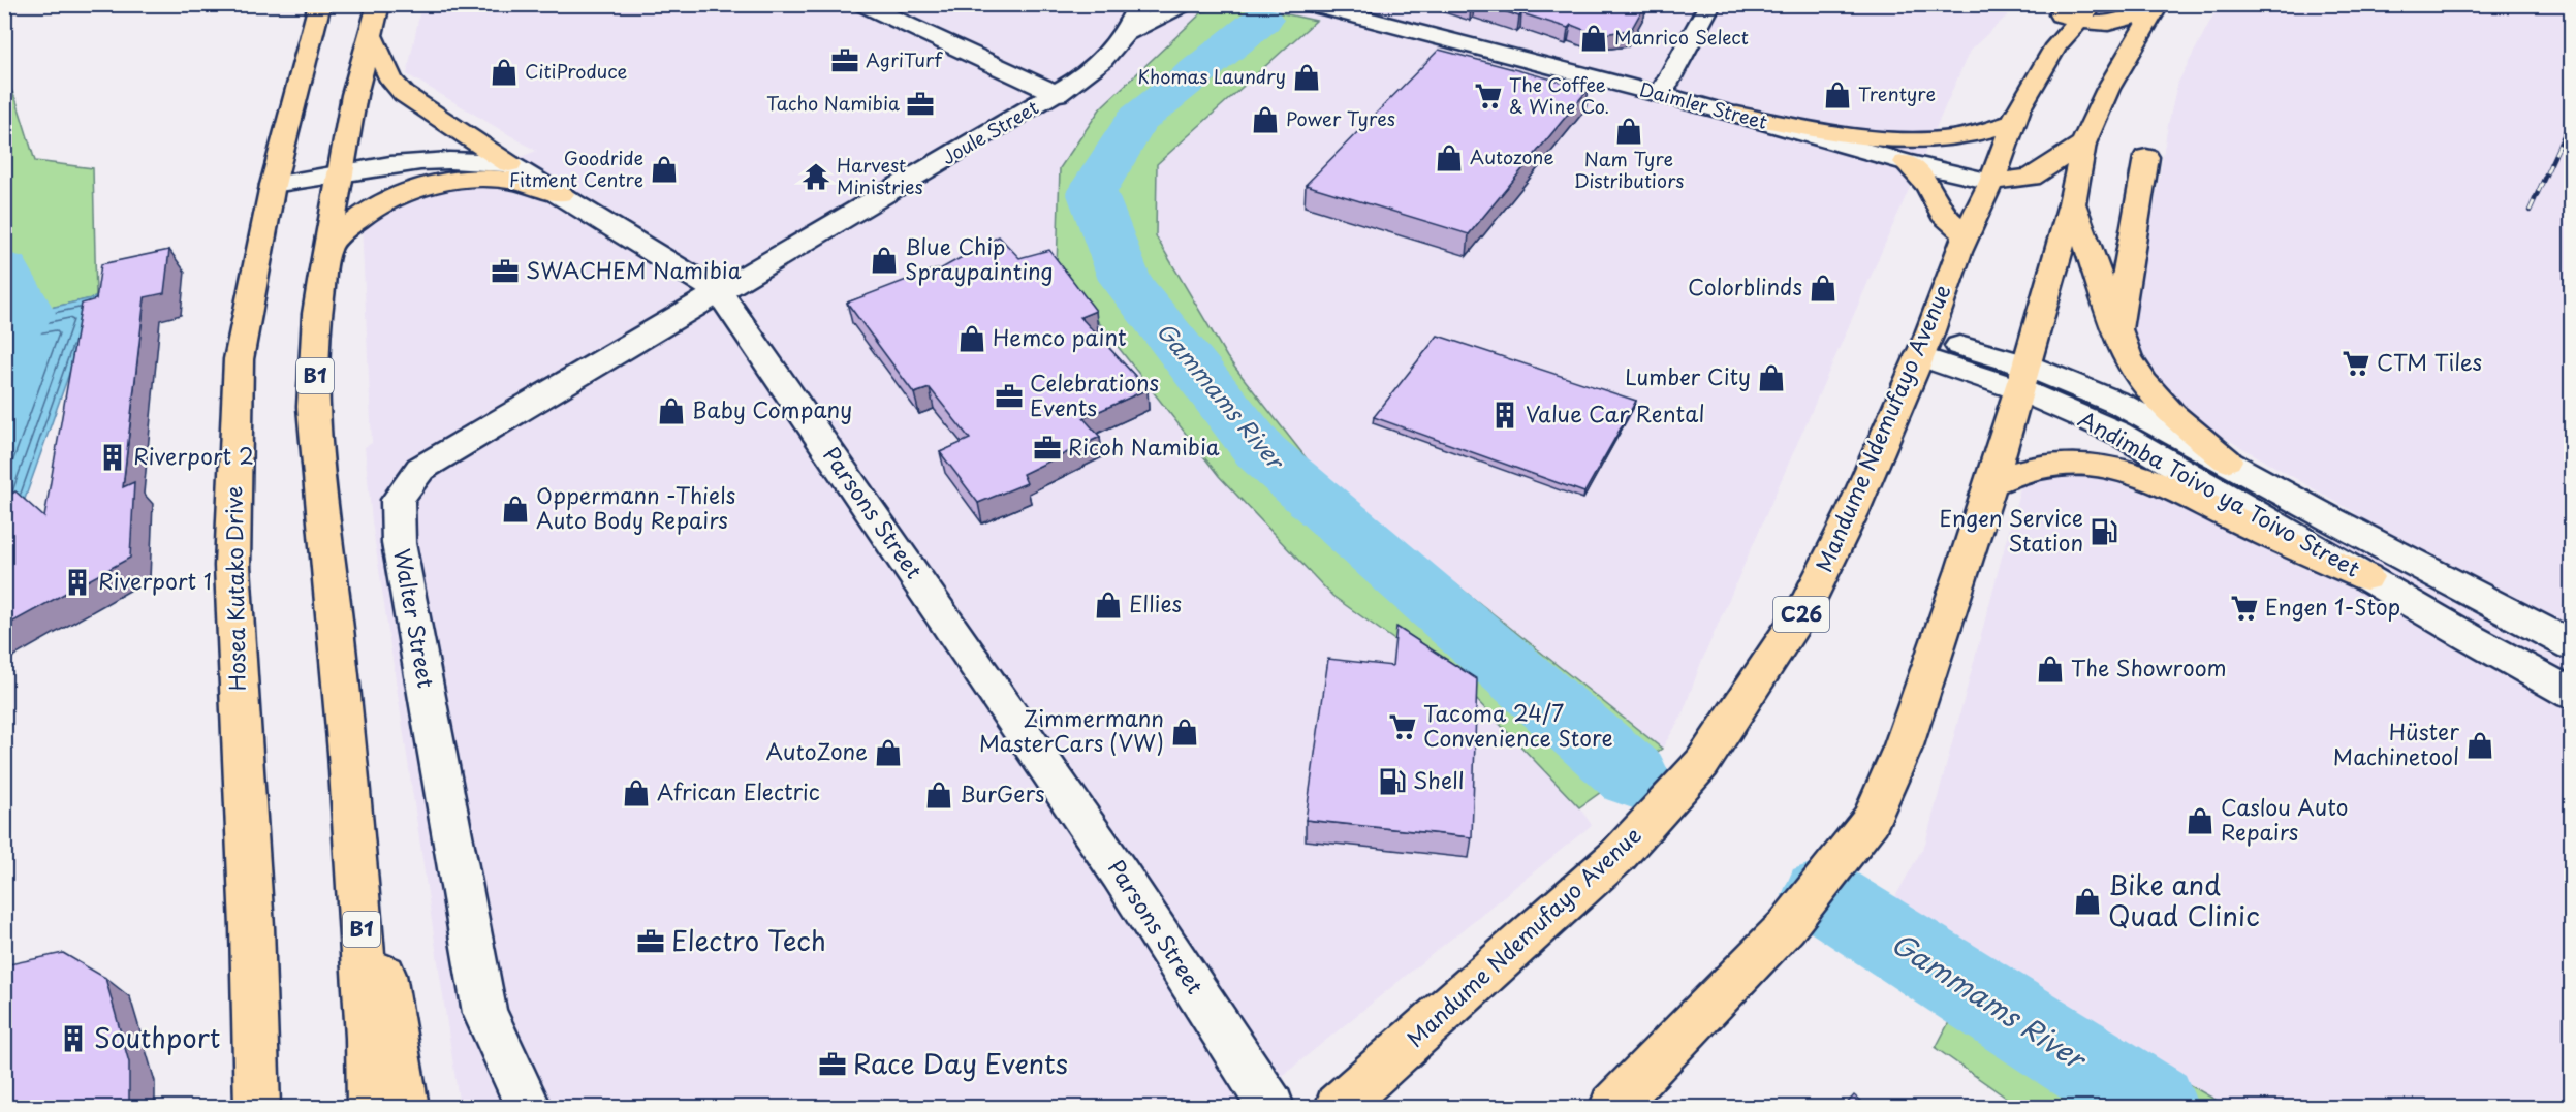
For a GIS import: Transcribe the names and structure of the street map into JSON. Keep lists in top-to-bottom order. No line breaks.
{"streets":{"main road":["B1","Mandume Ndemufayo Avenue","Hosea Kutako Drive","C26"],"street":["Daimler Street","Joule Street","Andimba Toivo ya Toivo Street","Parsons Street","Walter Street"]},"crossings":[["Daimler Street","Mandume Ndemufayo Avenue"],["Joule Street","Parsons Street"],["Joule Street","Walter Street"],["B1","Parsons Street"],["Mandume Ndemufayo Avenue","Andimba Toivo ya Toivo Street"],["Parsons Street","Hosea Kutako Drive"],["Parsons Street","Walter Street"]],"water":["Gammams River"],"places":{"shop":["Manrico Select","CitiProduce","Khomas Laundry","Trentyre","Power Tyres","Nam Tyre Distributiors","Autozone","Goodride Fitment Centre","Blue Chip Spraypainting","Colorblinds","Hemco paint","Lumber City","Baby Company","Oppermann -Thiels Auto Body Repairs","Ellies","The Showroom","Zimmermann MasterCars (VW)","Hüster Machinetool","AutoZone","African Electric","BurGers","Caslou Auto Repairs","Bike and Quad Clinic"],"office":["AgriTurf","Tacho Namibia","SWACHEM Namibia","Celebrations Events","Ricoh Namibia","Electro Tech","Race Day Events"],"supermarket":["The Coffee & Wine Co.","CTM Tiles","Engen 1-Stop","Tacoma 24/7 Convenience Store"],"temple":["Harvest Ministries"],"building":["Value Car Rental","Riverport 2","Riverport 1","Southport"],"fuel station":["Engen Service Station","Shell"]}}
